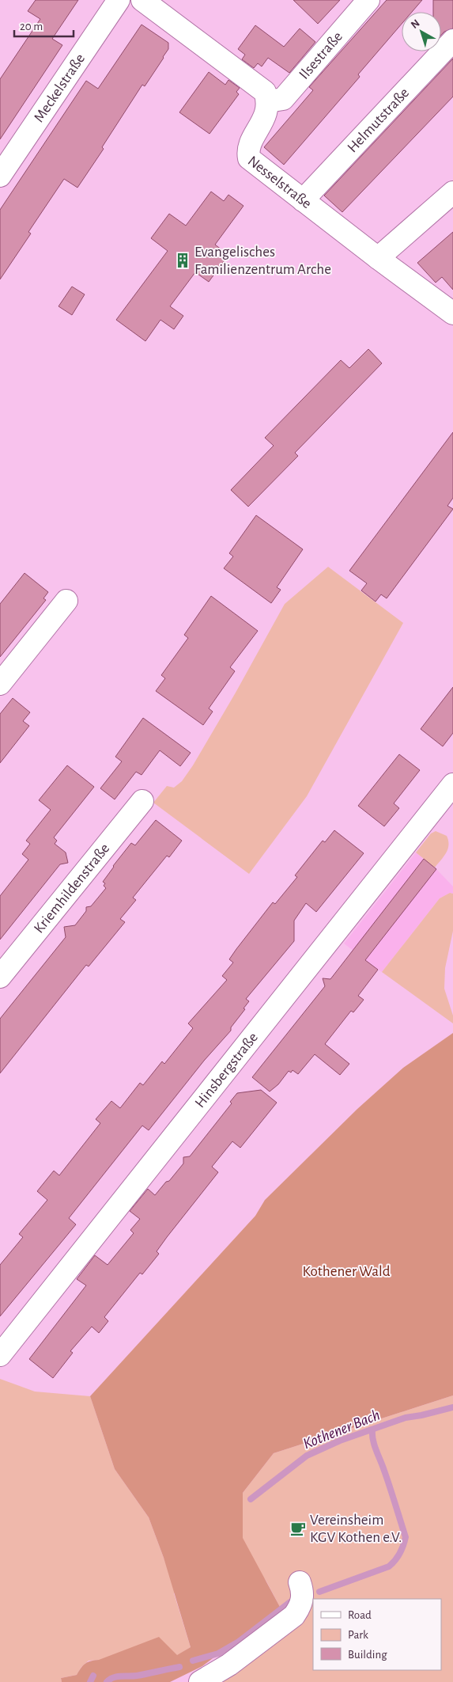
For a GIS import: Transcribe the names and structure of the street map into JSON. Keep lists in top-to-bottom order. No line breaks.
{"streets":{"street":["Ilsestraße","Meckelstraße","Helmutstraße","Nesselstraße","Kriemhildenstraße","Hinsbergstraße"]},"crossings":[["Ilsestraße","Nesselstraße"],["Helmutstraße","Nesselstraße"]],"water":["Kothener Bach"],"parks":["Kothener Wald"],"places":{"building":["Evangelisches Familienzentrum Arche"],"cafe":["Vereinsheim KGV Kothen e.V."]},"legend":["Road","Park","Building"],"scale_bar":"20 m","north":"top left"}
